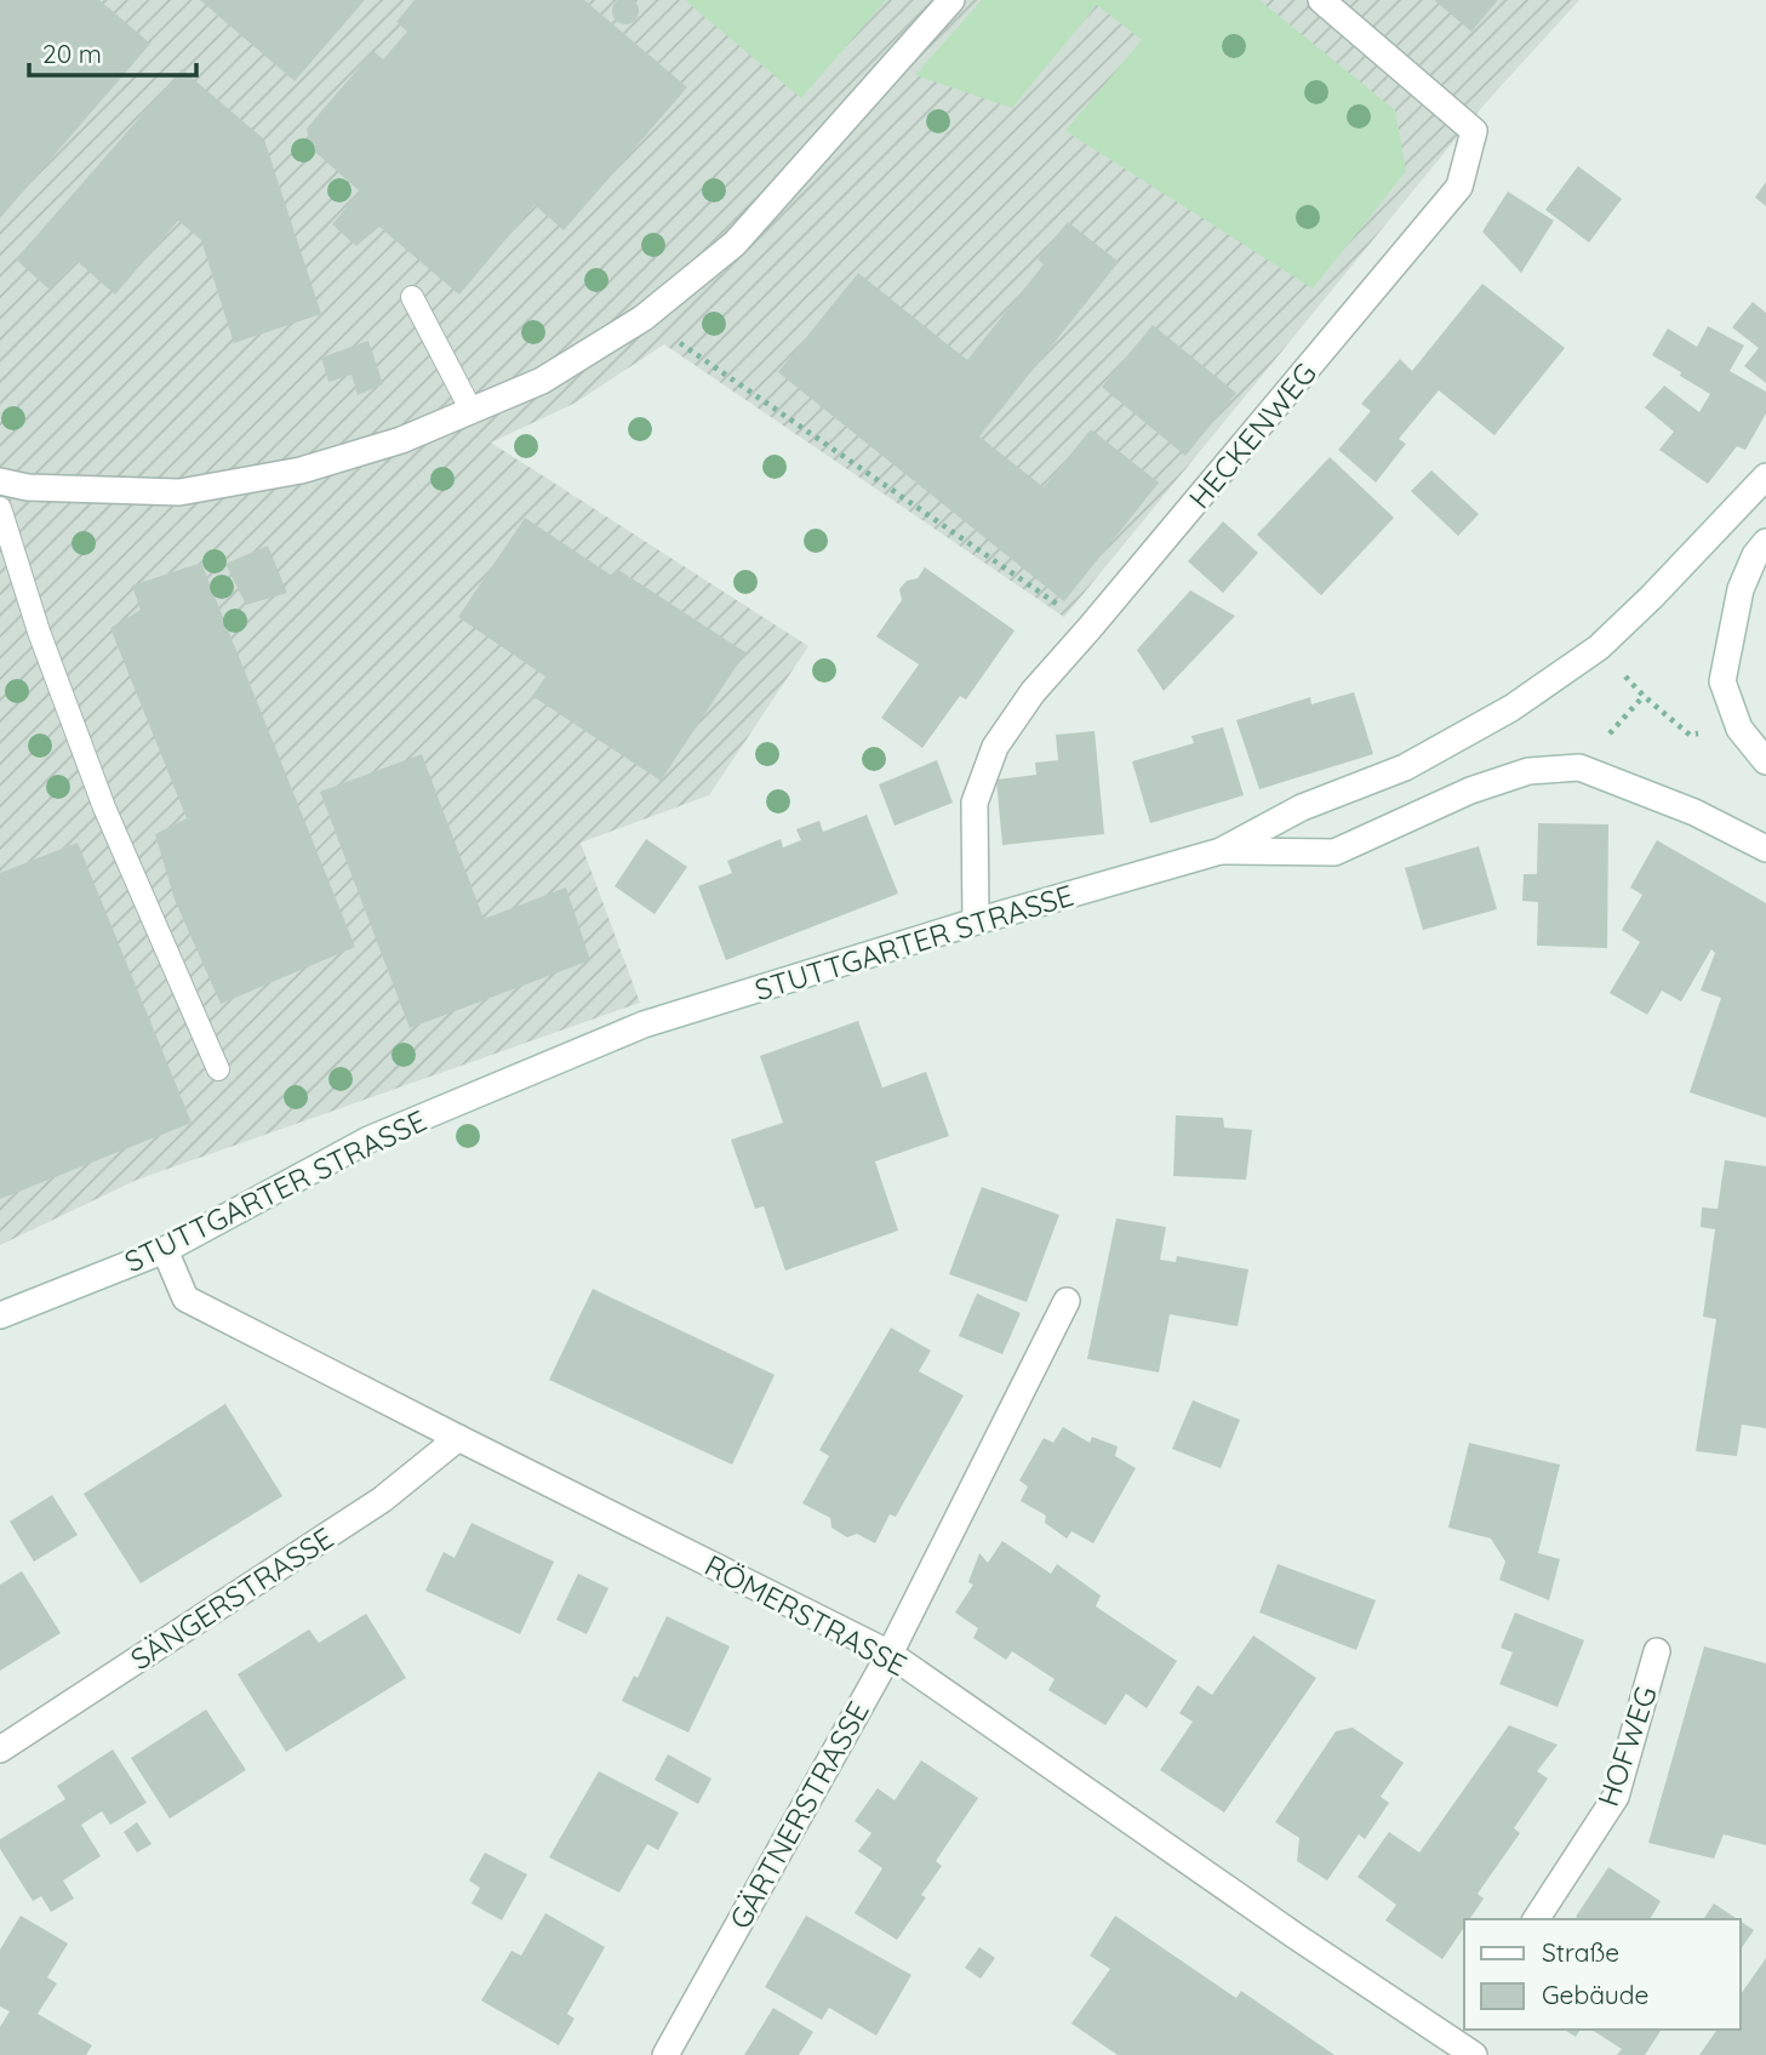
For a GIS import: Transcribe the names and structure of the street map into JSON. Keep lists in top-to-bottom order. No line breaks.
{"streets":{"street":["HECKENWEG","STUTTGARTER STRASSE","SÄNGERSTRASSE","RÖMERSTRASSE","HOFWEG","GÄRTNERSTRASSE"]},"crossings":[["HECKENWEG","STUTTGARTER STRASSE"],["STUTTGARTER STRASSE","RÖMERSTRASSE"],["SÄNGERSTRASSE","RÖMERSTRASSE"],["RÖMERSTRASSE","GÄRTNERSTRASSE"]],"legend":["Straße","Gebäude"],"scale_bar":"20 m"}
